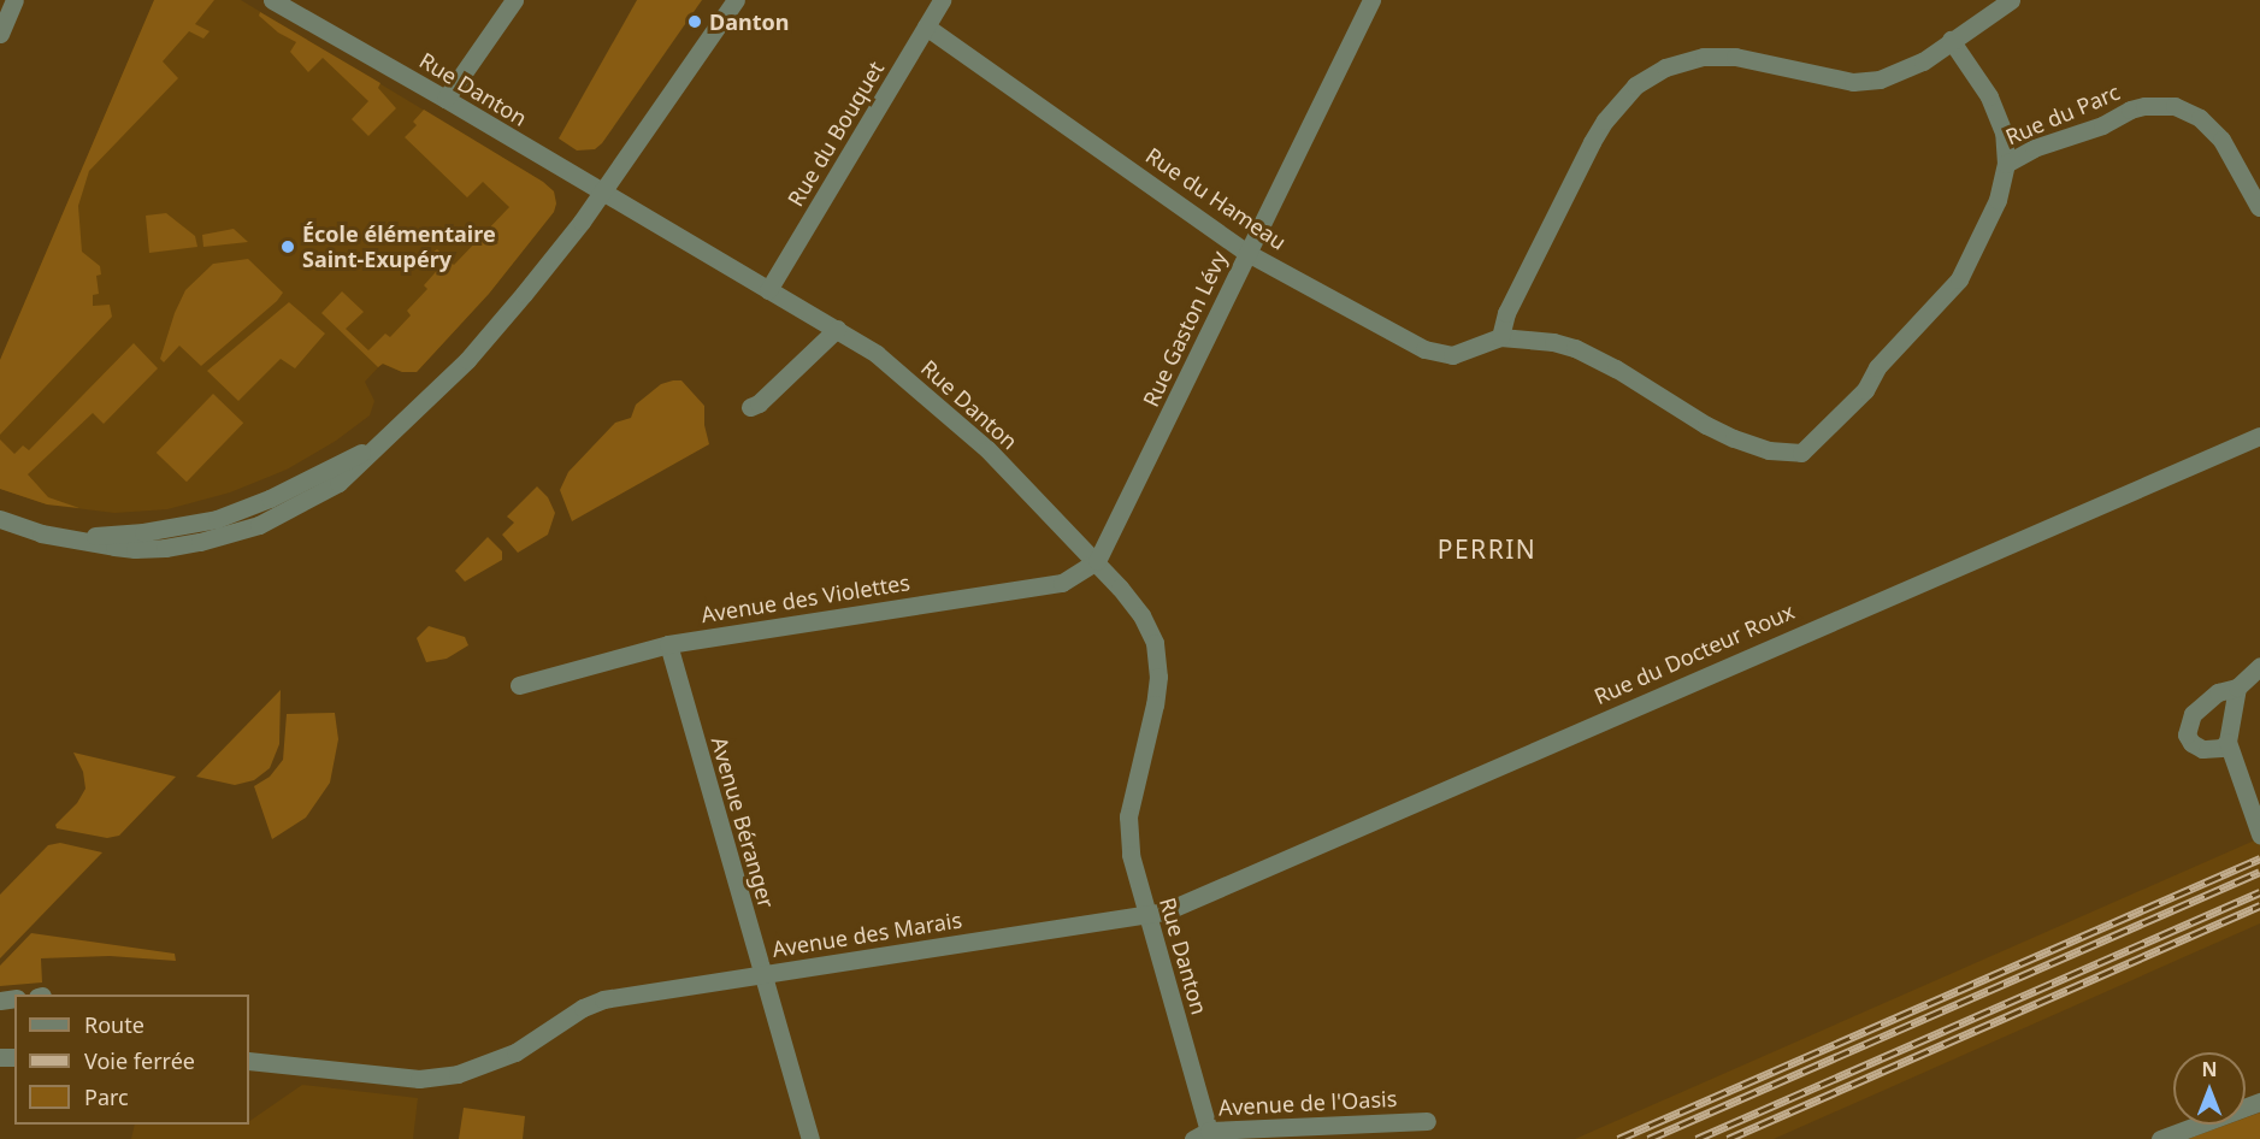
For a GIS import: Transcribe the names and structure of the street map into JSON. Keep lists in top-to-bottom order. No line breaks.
{"streets":{"street":["Rue Danton","Rue du Parc","Rue du Bouquet","Rue du Hameau","Rue Gaston Lévy","Avenue des Violettes","Rue du Docteur Roux","Avenue Béranger","Avenue des Marais","Avenue de l'Oasis"]},"crossings":[["Rue Danton","Rue du Bouquet"],["Rue Danton","Rue Gaston Lévy"],["Rue Danton","Avenue des Violettes"],["Rue Danton","Rue du Docteur Roux"],["Rue Danton","Avenue des Marais"],["Rue Danton","Avenue de l'Oasis"],["Rue du Bouquet","Rue du Hameau"],["Rue du Hameau","Rue Gaston Lévy"],["Rue Gaston Lévy","Avenue des Violettes"],["Avenue des Violettes","Avenue Béranger"],["Rue du Docteur Roux","Avenue des Marais"],["Avenue Béranger","Avenue des Marais"]],"districts":["PERRIN"],"places":["Danton","École élémentaire Saint-Exupéry"],"legend":["Route","Voie ferrée","Parc"],"north":"top"}
